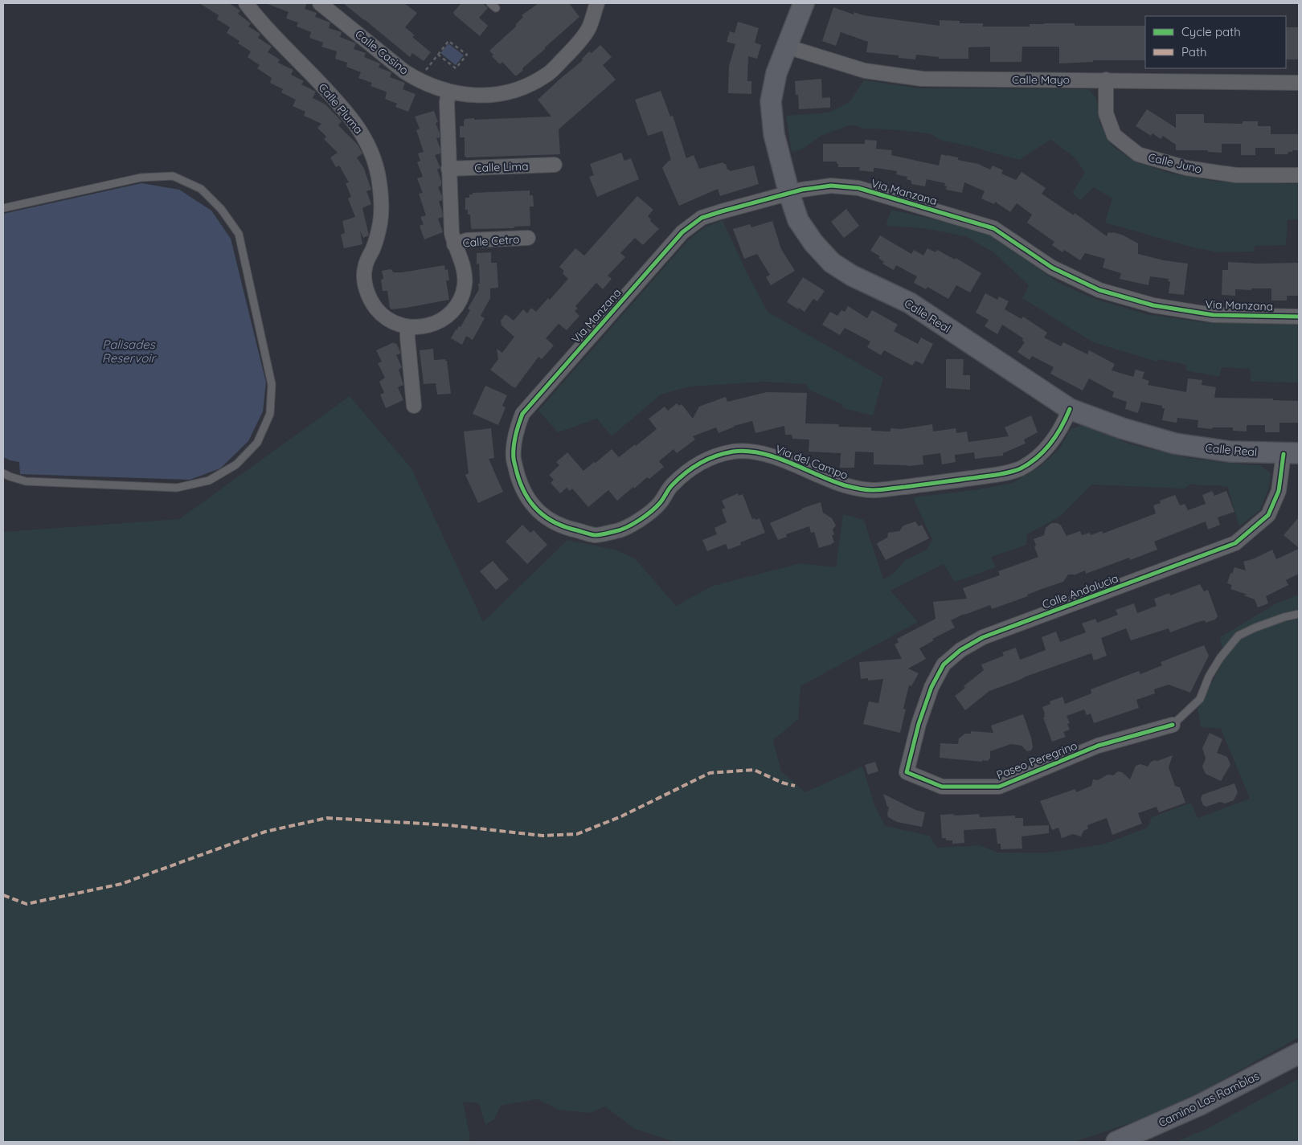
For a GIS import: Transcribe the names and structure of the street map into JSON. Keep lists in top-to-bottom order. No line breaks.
{"streets":{"street":["Calle Casino","Calle Mayo","Calle Pluma","Calle Juno","Calle Lima","Via Manzana","Calle Cetro","Calle Real","Via del Campo","Calle Andalucia","Paseo Peregrino","Camino Las Ramblas"]},"crossings":[["Calle Casino","Calle Pluma"],["Calle Mayo","Calle Juno"],["Calle Mayo","Calle Real"],["Calle Pluma","Calle Lima"],["Calle Pluma","Calle Cetro"],["Via Manzana","Calle Real"],["Via Manzana","Via del Campo"],["Calle Real","Via del Campo"],["Calle Real","Calle Andalucia"],["Calle Andalucia","Paseo Peregrino"]],"water":["Palisades Reservoir"],"legend":["Cycle path","Path"]}
